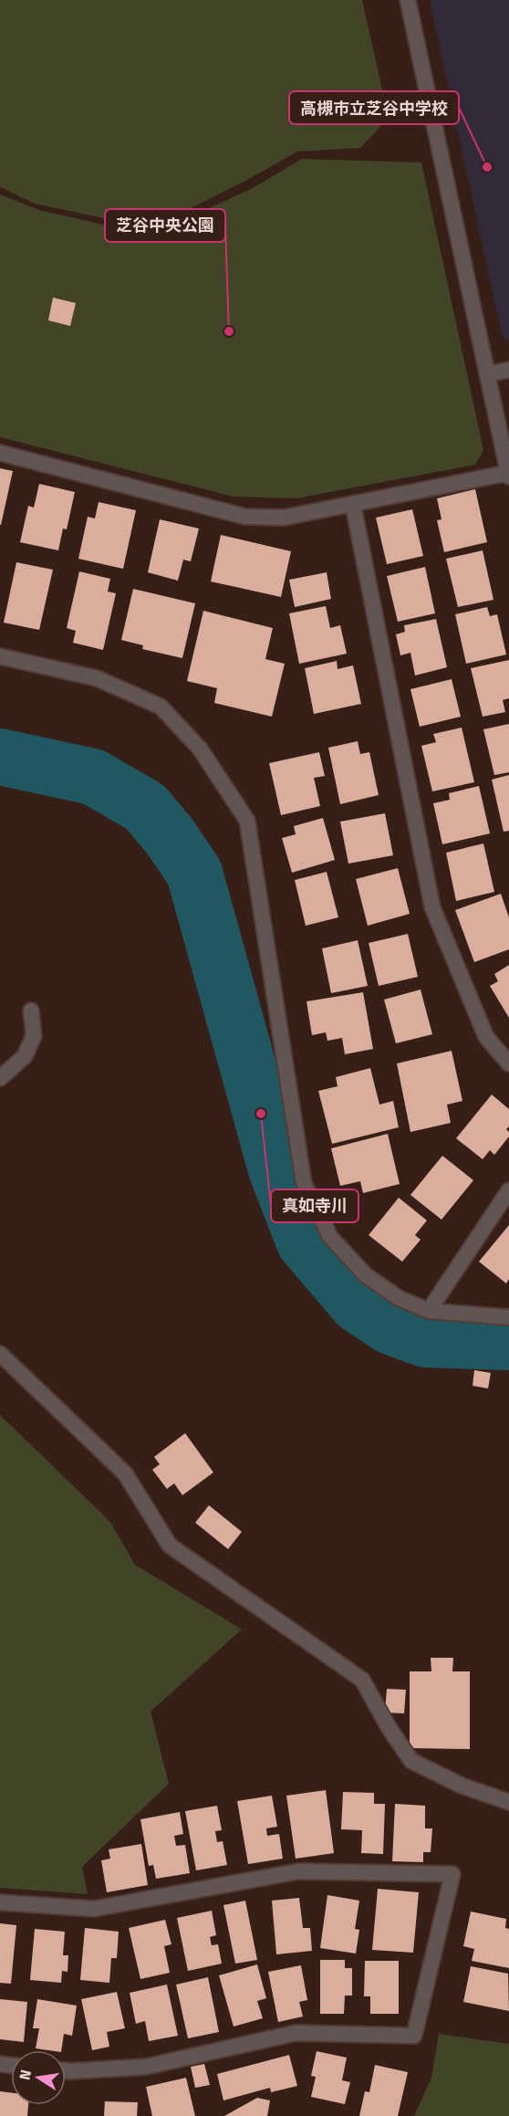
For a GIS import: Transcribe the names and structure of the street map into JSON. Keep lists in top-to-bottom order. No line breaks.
{"places":["高槻市立芝谷中学校","芝谷中央公園","真如寺川"],"north":"left"}
